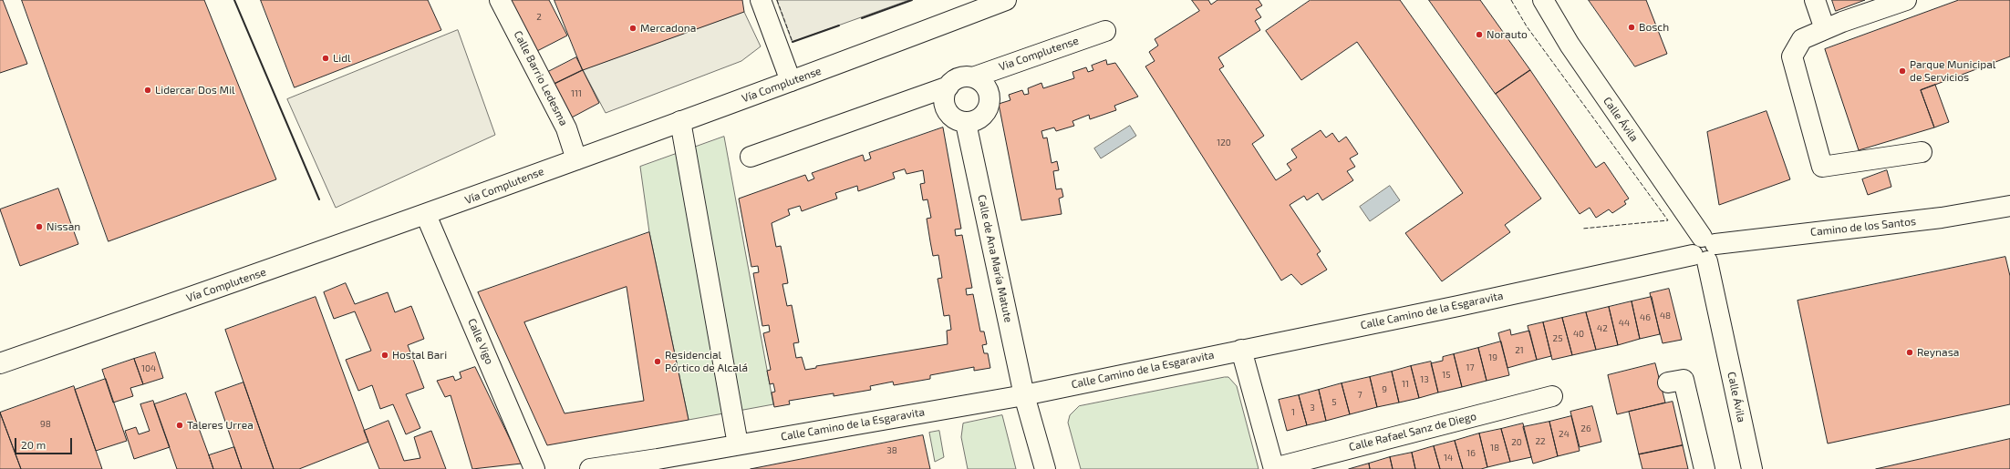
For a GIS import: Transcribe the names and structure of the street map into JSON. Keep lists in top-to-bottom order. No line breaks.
{"streets":{"street":["Via Complutense","Calle Barrio Ledesma","Vía Complutense","Calle Ávila","Camino de los Santos","Calle de Ana María Matute","Calle Camino de la Esgaravita","Calle Vigo","Calle Rafael Sanz de Diego"]},"crossings":[["Via Complutense","Calle de Ana María Matute"],["Calle Barrio Ledesma","Vía Complutense"],["Vía Complutense","Calle Vigo"],["Calle Ávila","Camino de los Santos"],["Calle Ávila","Calle Camino de la Esgaravita"],["Camino de los Santos","Calle Camino de la Esgaravita"],["Calle de Ana María Matute","Calle Camino de la Esgaravita"]],"places":["Bosch","Mercadona","Norauto","Lidl","Parque Municipal de Servicios","Lidercar Dos Mil","Nissan","Reynasa","Hostal Bari","Residencial Pórtico de Alcalá","Taleres Urrea"],"house_numbers":["2","111","120","48","46","44","42","40","25","21","19","17","104","15","13","11","9","7","5","3","1","98","26","24","22","20","18","38","16","14"],"scale_bar":"20 m"}
